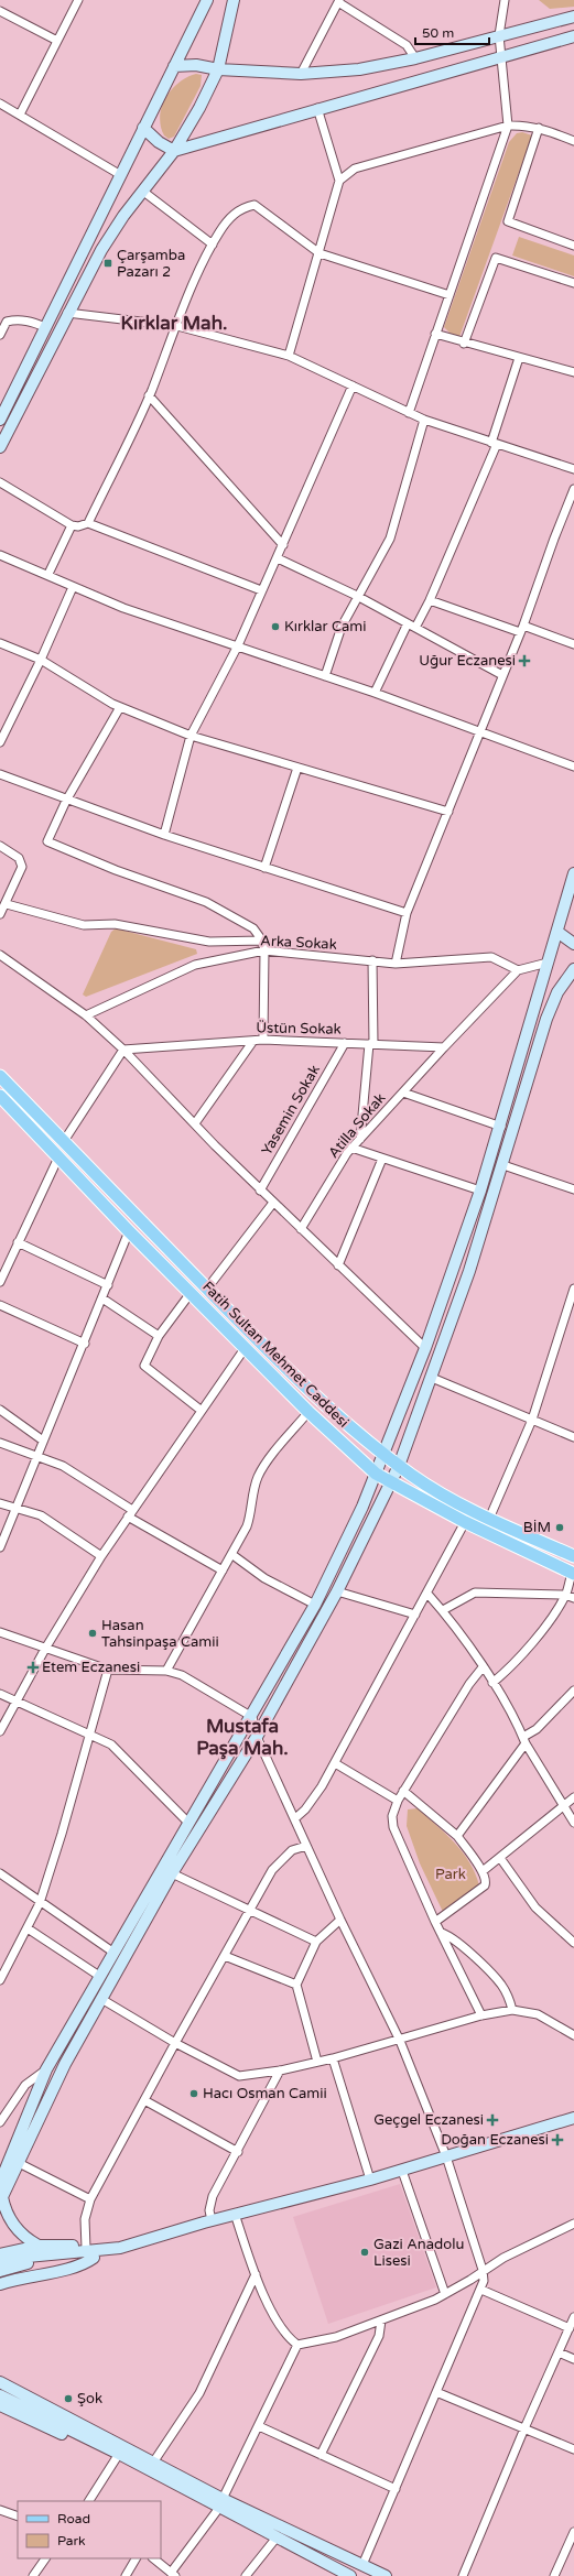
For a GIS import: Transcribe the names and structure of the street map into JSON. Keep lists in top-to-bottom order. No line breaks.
{"streets":{"main road":["Fatih Sultan Mehmet Caddesi"],"street":["Arka Sokak","Üstün Sokak","Yasemin Sokak","Atilla Sokak"]},"crossings":[["Üstün Sokak","Yasemin Sokak"],["Üstün Sokak","Atilla Sokak"]],"districts":["Kırklar Mah.","Mustafa Paşa Mah."],"parks":["Park"],"places":{"transit":["Çarşamba Pazarı 2"],"other":["Kırklar Cami","BİM","Hasan Tahsinpaşa Camii","Hacı Osman Camii","Gazi Anadolu Lisesi","Şok"],"health":["Uğur Eczanesi","Etem Eczanesi","Geçgel Eczanesi","Doğan Eczanesi"]},"legend":["Road","Park"],"scale_bar":"50 m"}
